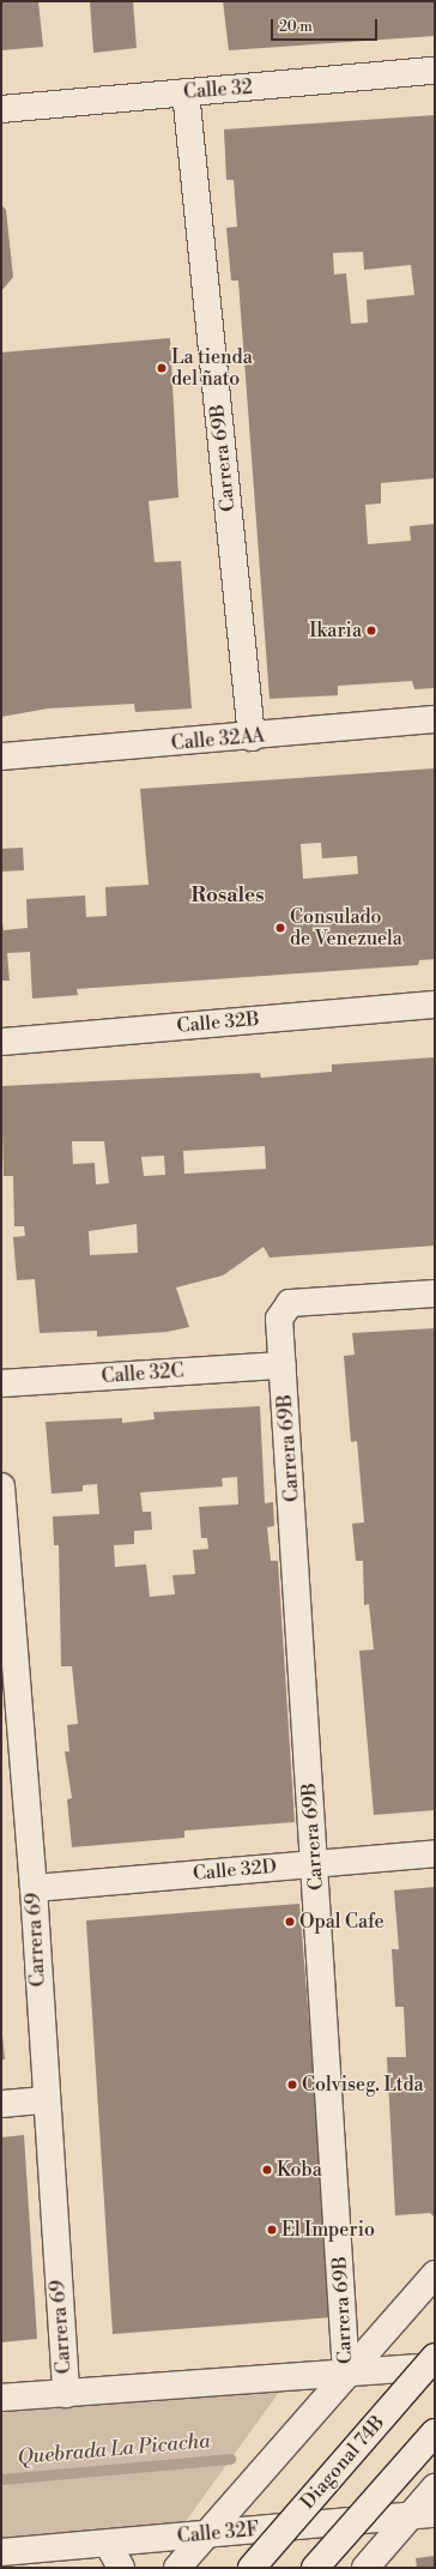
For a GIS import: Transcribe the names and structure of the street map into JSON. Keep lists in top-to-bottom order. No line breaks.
{"streets":{"street":["Calle 32","Carrera 69B","Calle 32AA","Calle 32B","Calle 32C","Calle 32D","Carrera 69","Diagonal 74B","Calle 32F"]},"crossings":[["Calle 32","Carrera 69B"],["Carrera 69B","Calle 32AA"],["Carrera 69B","Calle 32C"],["Carrera 69B","Calle 32D"],["Calle 32D","Carrera 69"]],"districts":["Rosales"],"water":["Quebrada La Picacha"],"places":["La tienda del ñato","Ikaria","Consulado de Venezuela","Opal Cafe","Colviseg. Ltda","Koba","El Imperio"],"scale_bar":"20 m"}
